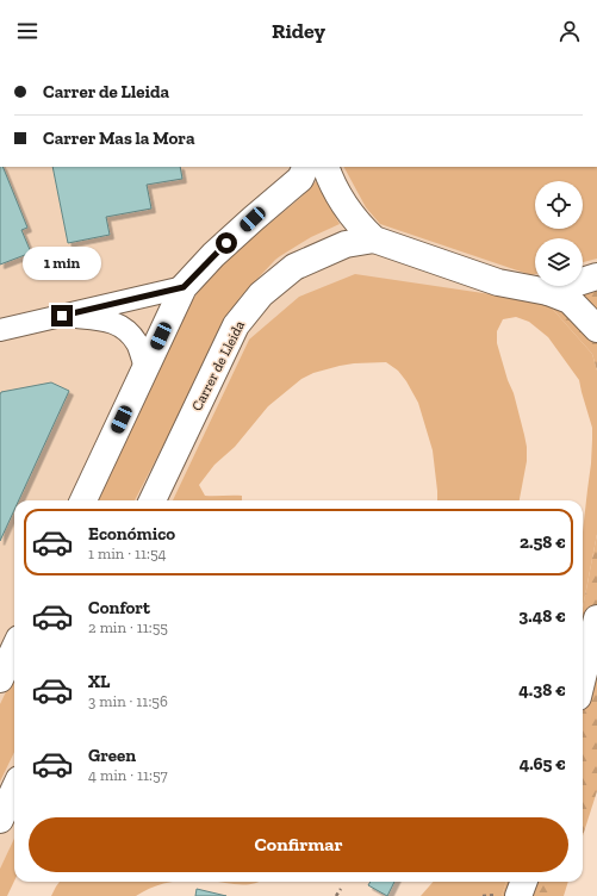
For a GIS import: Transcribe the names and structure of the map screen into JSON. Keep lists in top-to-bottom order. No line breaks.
{"streets":{"street":["Carrer de Lleida"]},"page":{"header":"Ridey","banner":["Carrer de Lleida","Carrer Mas la Mora"],"bubble":"1 min","list":[{"name":"Económico","note":"1 min · 11:54","value":"2.58 €"},{"name":"Confort","note":"2 min · 11:55","value":"3.48 €"},{"name":"XL","note":"3 min · 11:56","value":"4.38 €"},{"name":"Green","note":"4 min · 11:57","value":"4.65 €"}],"buttons":"Confirmar"}}
